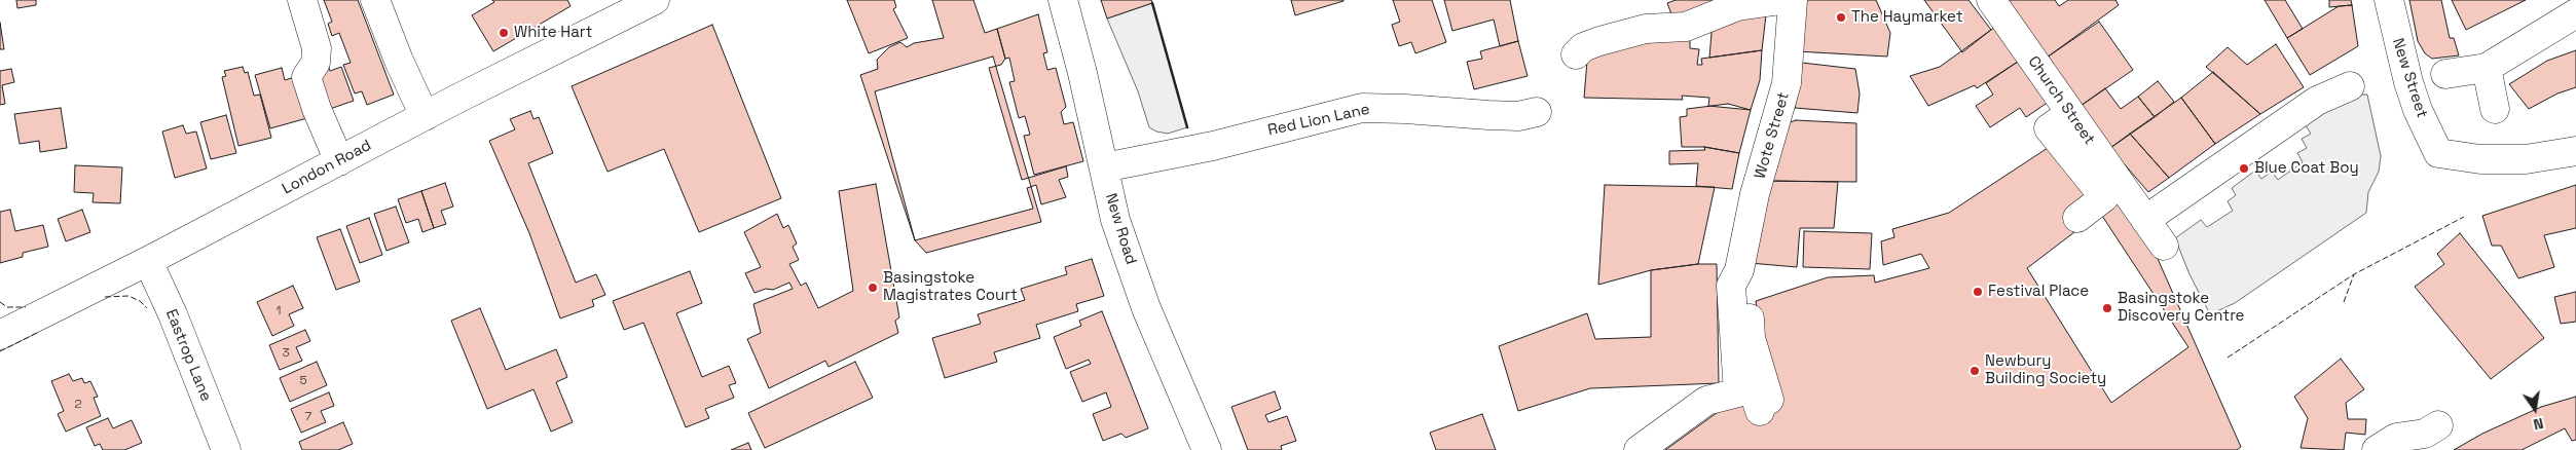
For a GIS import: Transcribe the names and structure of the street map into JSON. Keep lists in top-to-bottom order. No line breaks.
{"streets":{"street":["New Street","Church Street","Red Lion Lane","Wote Street","London Road","New Road","Eastrop Lane"]},"crossings":[["Red Lion Lane","New Road"],["London Road","Eastrop Lane"]],"places":["The Haymarket","White Hart","Blue Coat Boy","Basingstoke Magistrates Court","Festival Place","Basingstoke Discovery Centre","Newbury Building Society"],"house_numbers":["1","3","5","2","7"],"north":"bottom"}
